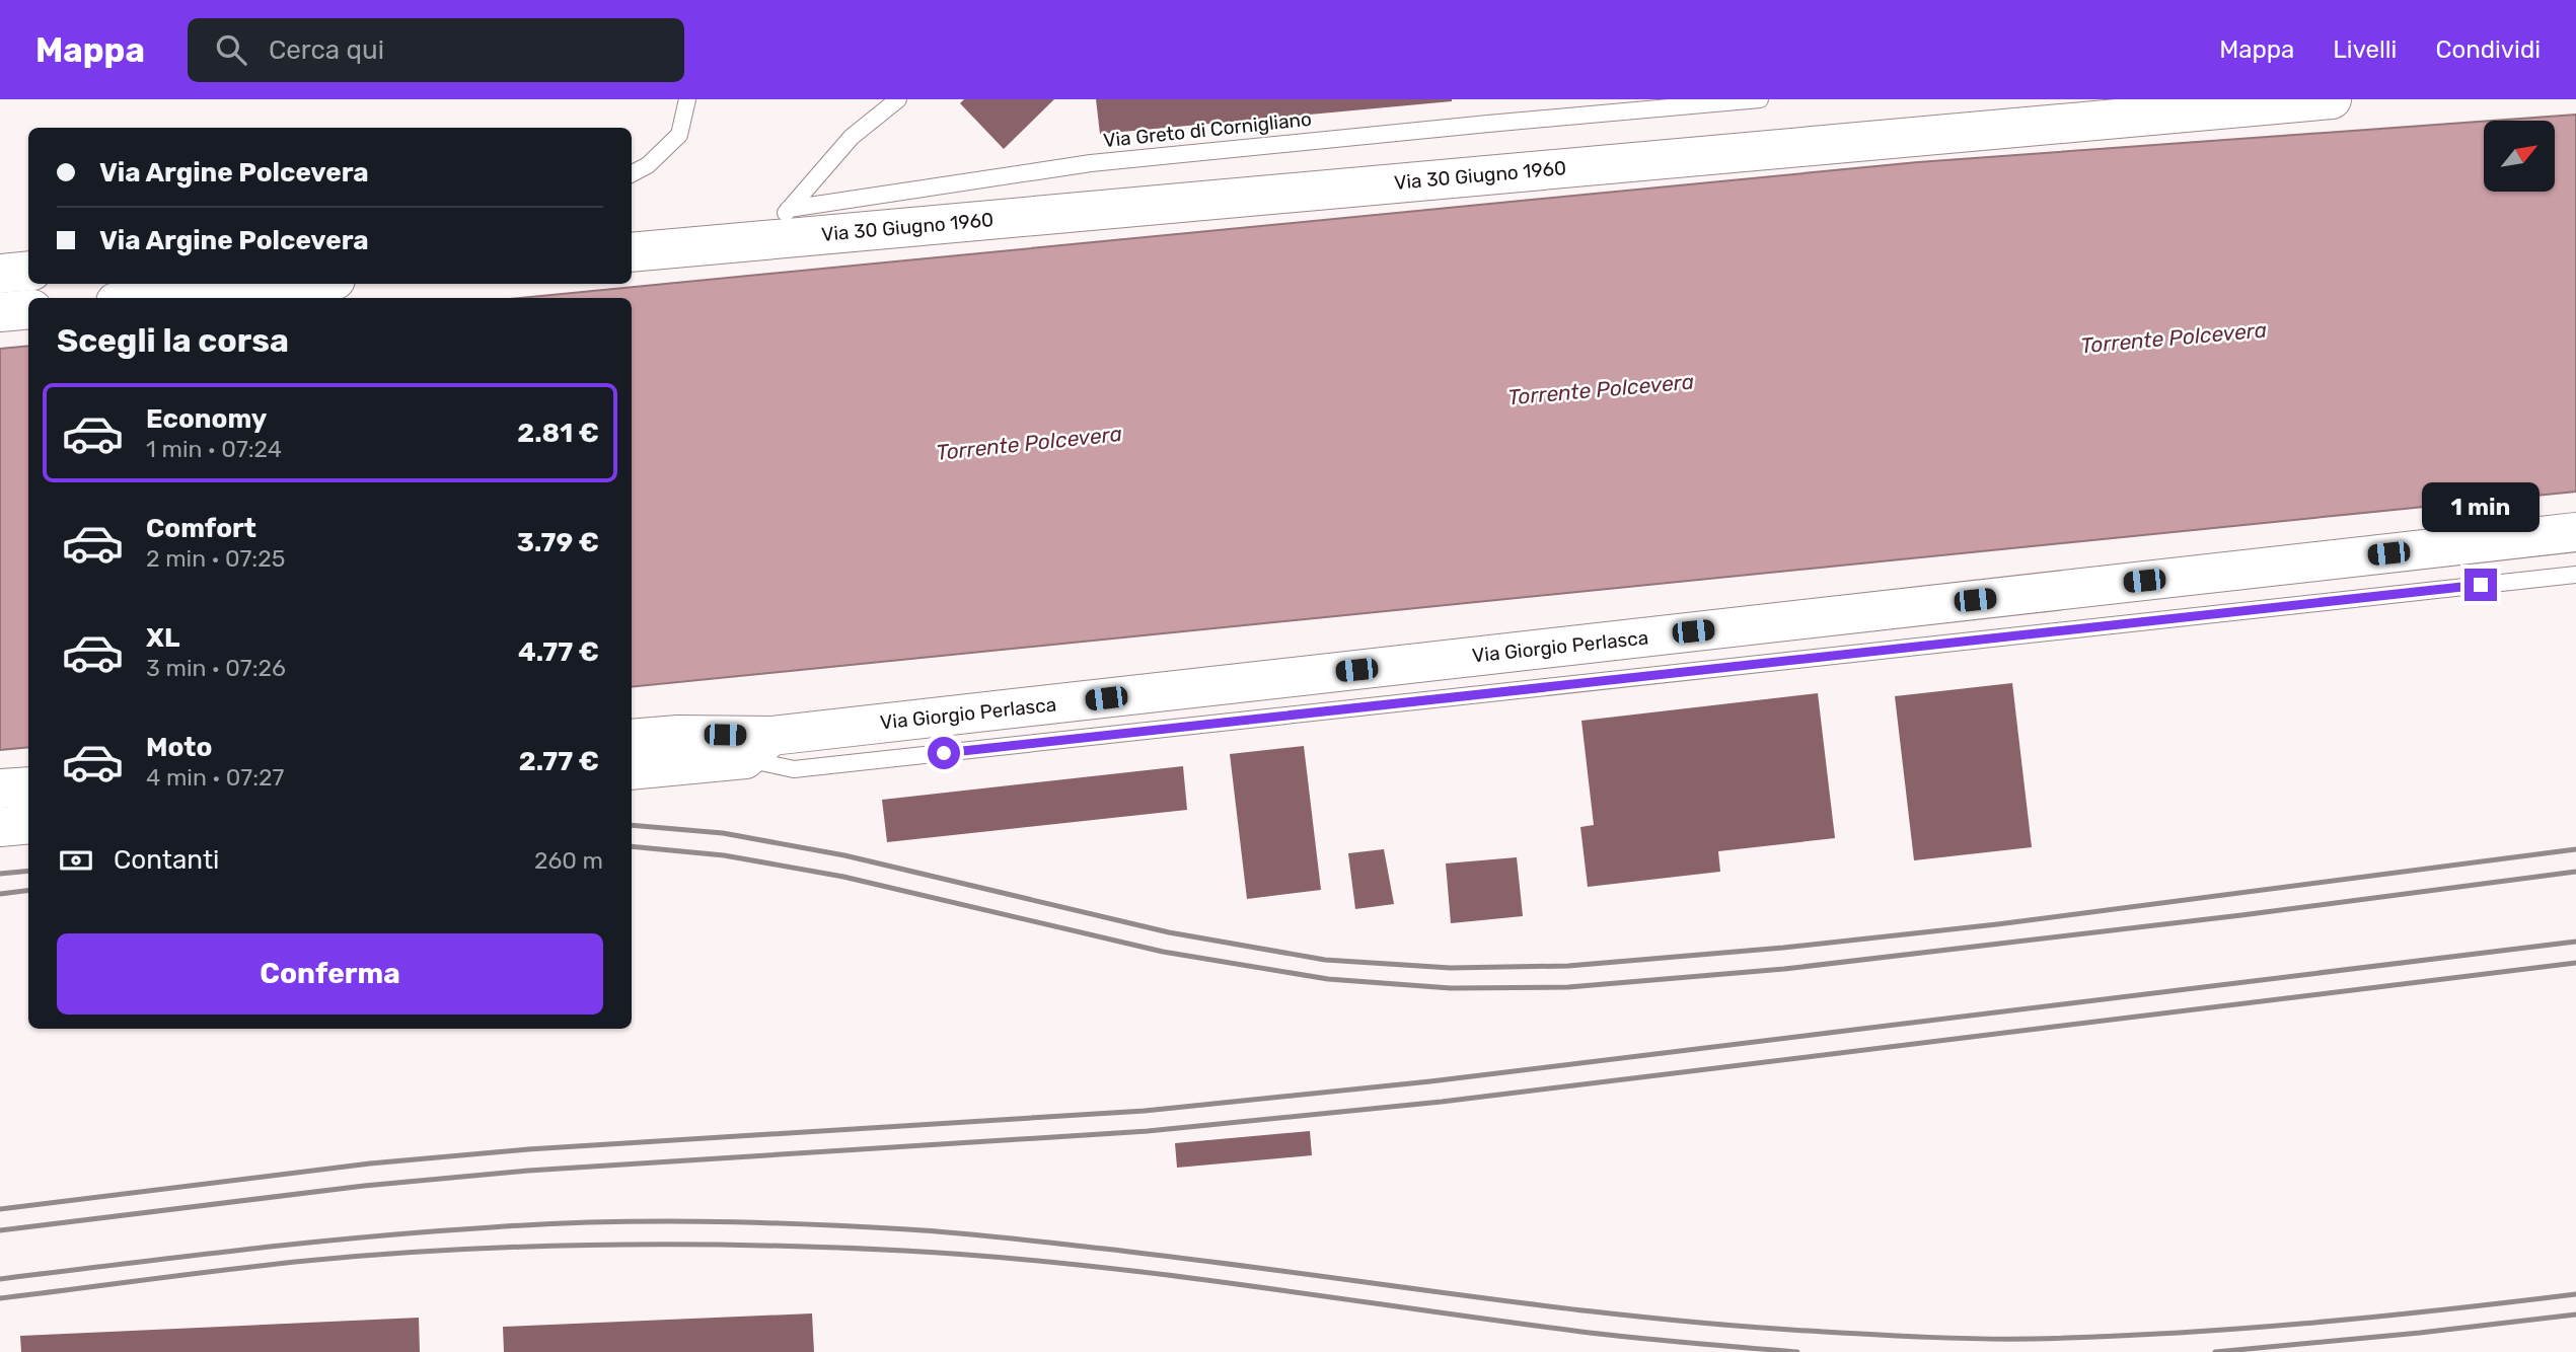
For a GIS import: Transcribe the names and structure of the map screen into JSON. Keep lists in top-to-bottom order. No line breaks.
{"streets":{"main road":["Via 30 Giugno 1960","Via Giorgio Perlasca"],"lane":["Via Greto di Cornigliano"]},"water":["Torrente Polcevera"],"north":"top right","page":{"header":"Mappa","search":"Cerca qui","nav":["Mappa","Livelli","Condividi"],"banner":["Via Argine Polcevera","Via Argine Polcevera"],"heading":"Scegli la corsa","list":[{"name":"Economy","note":"1 min · 07:24","value":"2.81 €"},{"name":"Comfort","note":"2 min · 07:25","value":"3.79 €"},{"name":"XL","note":"3 min · 07:26","value":"4.77 €"},{"name":"Moto","note":"4 min · 07:27","value":"2.77 €"}],"bubble":"1 min","pay":["Contanti","260 m"],"buttons":"Conferma"}}
